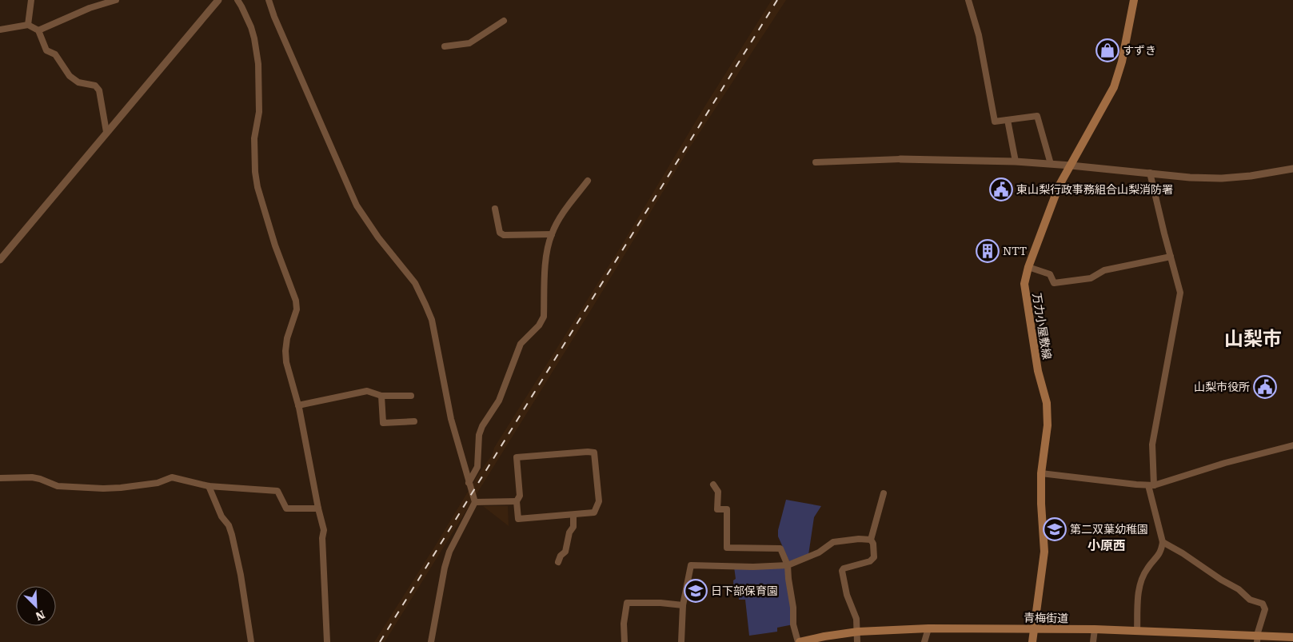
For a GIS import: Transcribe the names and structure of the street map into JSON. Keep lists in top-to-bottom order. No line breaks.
{"streets":{"main road":["万力小屋敷線","青梅街道"]},"crossings":[["万力小屋敷線","青梅街道"]],"districts":["山梨市","小原西"],"places":{"shop":["すずき"],"public building":["東山梨行政事務組合山梨消防署","山梨市役所"],"building":["NTT"],"school or university":["第二双葉幼稚園","日下部保育園"]},"north":"bottom right"}
